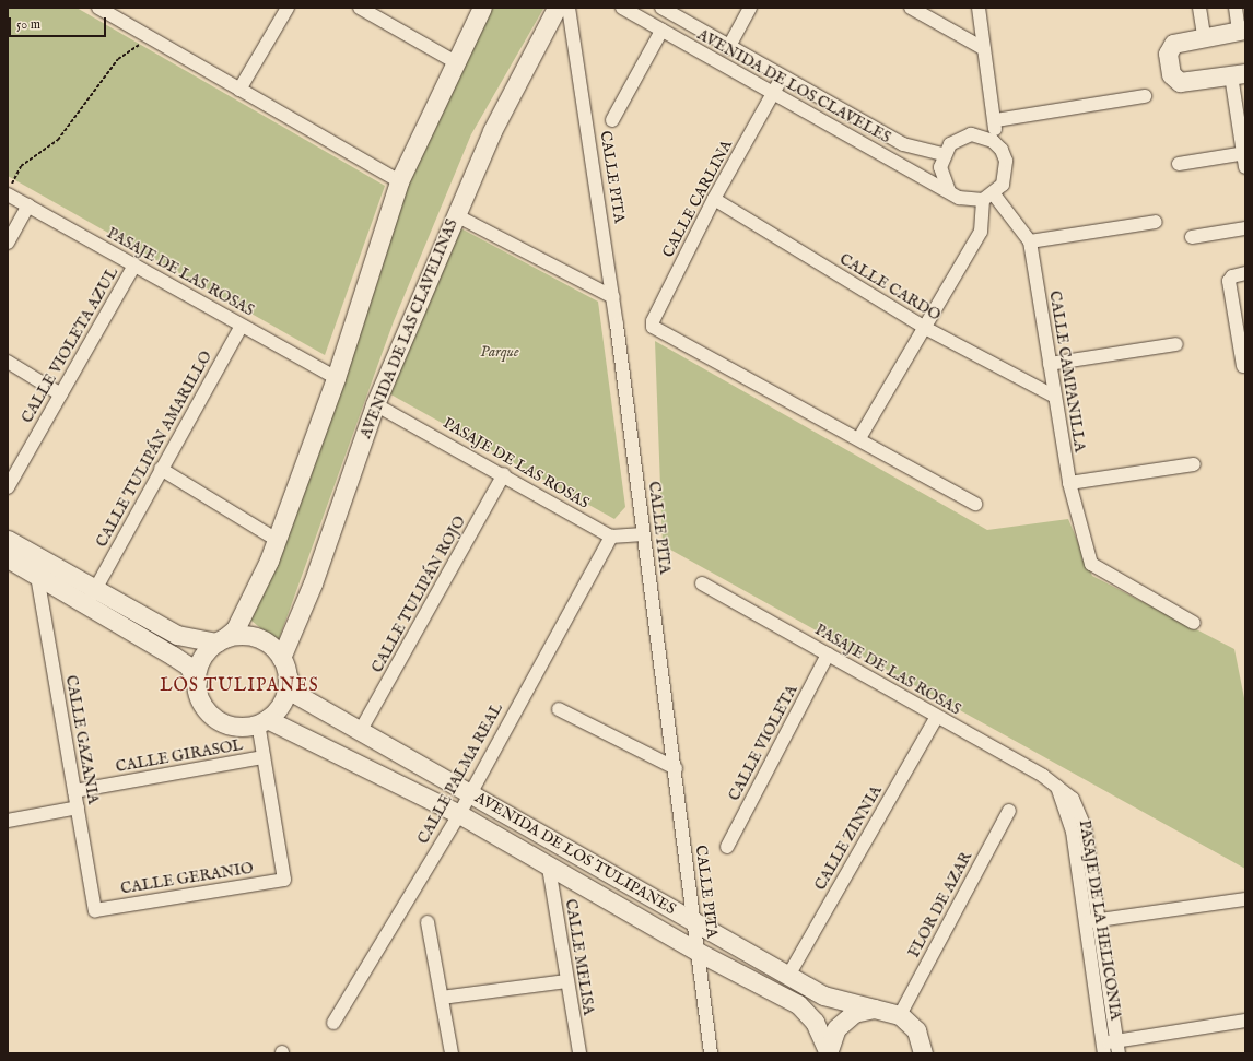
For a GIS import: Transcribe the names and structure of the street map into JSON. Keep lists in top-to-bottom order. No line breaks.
{"streets":{"street":["AVENIDA DE LOS CLAVELES","CALLE PITA","CALLE CARLINA","PASAJE DE LAS ROSAS","CALLE CARDO","AVENIDA DE LAS CLAVELINAS","CALLE VIOLETA AZUL","CALLE CAMPANILLA","CALLE TULIPÁN AMARILLO","CALLE TULIPÁN ROJO","CALLE GAZANIA","CALLE VIOLETA","CALLE GIRASOL","CALLE PALMA REAL","CALLE ZINNIA","AVENIDA DE LOS TULIPANES","CALLE GERANIO","FLOR DE AZAR","PASAJE DE LA HELICONIA","CALLE MELISA"]},"crossings":[["AVENIDA DE LOS CLAVELES","CALLE CARLINA"],["AVENIDA DE LOS CLAVELES","CALLE CAMPANILLA"],["CALLE PITA","AVENIDA DE LOS TULIPANES"],["CALLE CARLINA","CALLE CARDO"],["PASAJE DE LAS ROSAS","AVENIDA DE LAS CLAVELINAS"],["PASAJE DE LAS ROSAS","CALLE VIOLETA AZUL"],["PASAJE DE LAS ROSAS","CALLE TULIPÁN AMARILLO"],["PASAJE DE LAS ROSAS","CALLE TULIPÁN ROJO"],["PASAJE DE LAS ROSAS","CALLE VIOLETA"],["PASAJE DE LAS ROSAS","CALLE PALMA REAL"],["PASAJE DE LAS ROSAS","CALLE ZINNIA"],["PASAJE DE LAS ROSAS","PASAJE DE LA HELICONIA"],["CALLE CARDO","CALLE CAMPANILLA"],["AVENIDA DE LAS CLAVELINAS","AVENIDA DE LOS TULIPANES"],["CALLE TULIPÁN ROJO","AVENIDA DE LOS TULIPANES"],["CALLE GAZANIA","CALLE GIRASOL"],["CALLE GAZANIA","CALLE GERANIO"],["CALLE GIRASOL","CALLE GERANIO"],["CALLE PALMA REAL","AVENIDA DE LOS TULIPANES"],["CALLE ZINNIA","AVENIDA DE LOS TULIPANES"],["AVENIDA DE LOS TULIPANES","FLOR DE AZAR"],["AVENIDA DE LOS TULIPANES","CALLE MELISA"]],"districts":["LOS TULIPANES"],"parks":["Parque"],"scale_bar":"50 m"}
